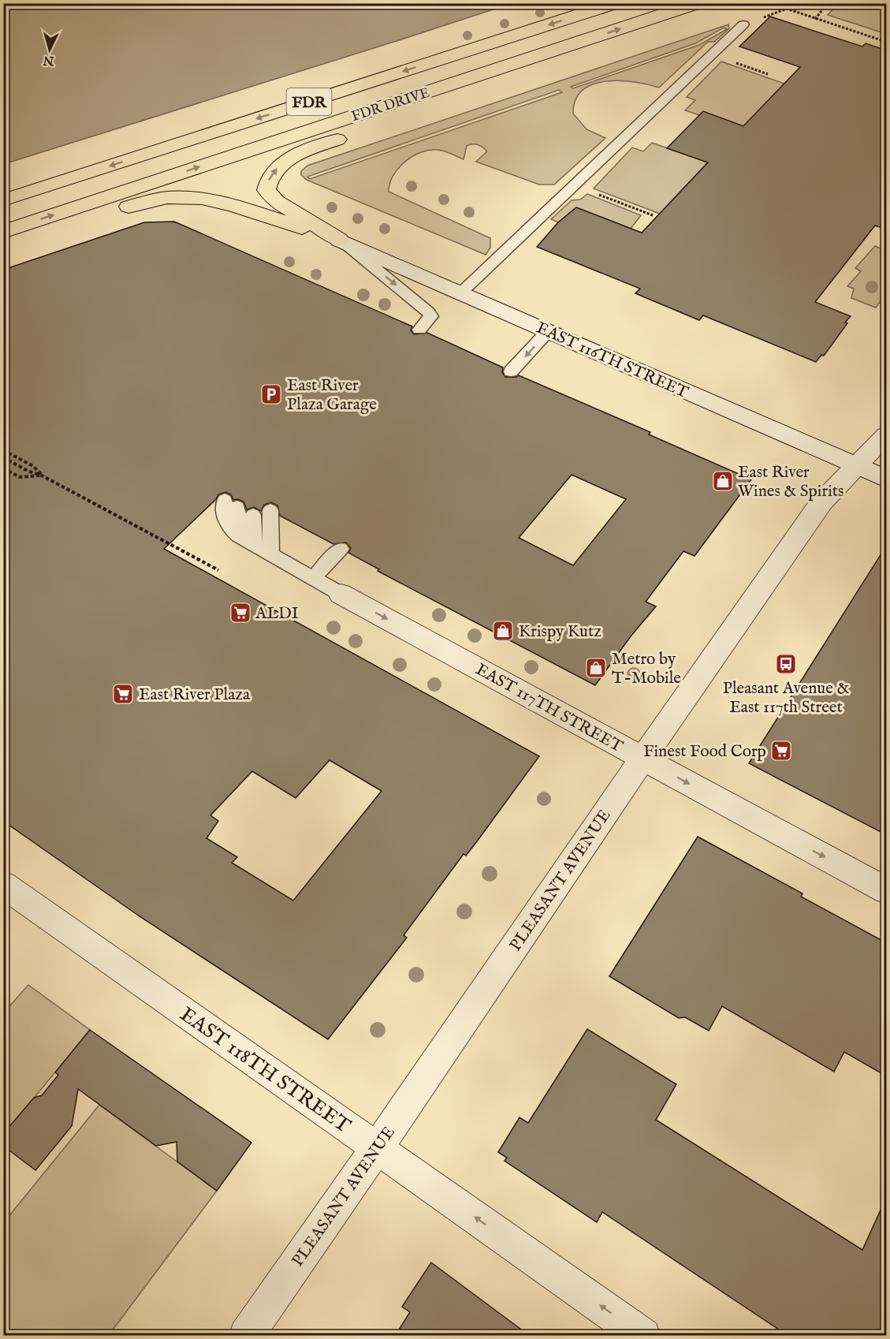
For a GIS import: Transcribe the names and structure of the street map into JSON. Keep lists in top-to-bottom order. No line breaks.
{"streets":{"highway":["FDR","FDR DRIVE"],"street":["EAST 116TH STREET","EAST 117TH STREET","PLEASANT AVENUE","EAST 118TH STREET"]},"crossings":[["EAST 116TH STREET","PLEASANT AVENUE"],["EAST 117TH STREET","PLEASANT AVENUE"],["PLEASANT AVENUE","EAST 118TH STREET"]],"one_way":["EAST 117TH STREET","EAST 118TH STREET"],"places":{"parking":["East River Plaza Garage"],"shop":["East River Wines & Spirits","Krispy Kutz","Metro by T-Mobile"],"supermarket":["ALDI","East River Plaza","Finest Food Corp"],"bus stop":["Pleasant Avenue & East 117th Street"]},"north":"bottom"}
